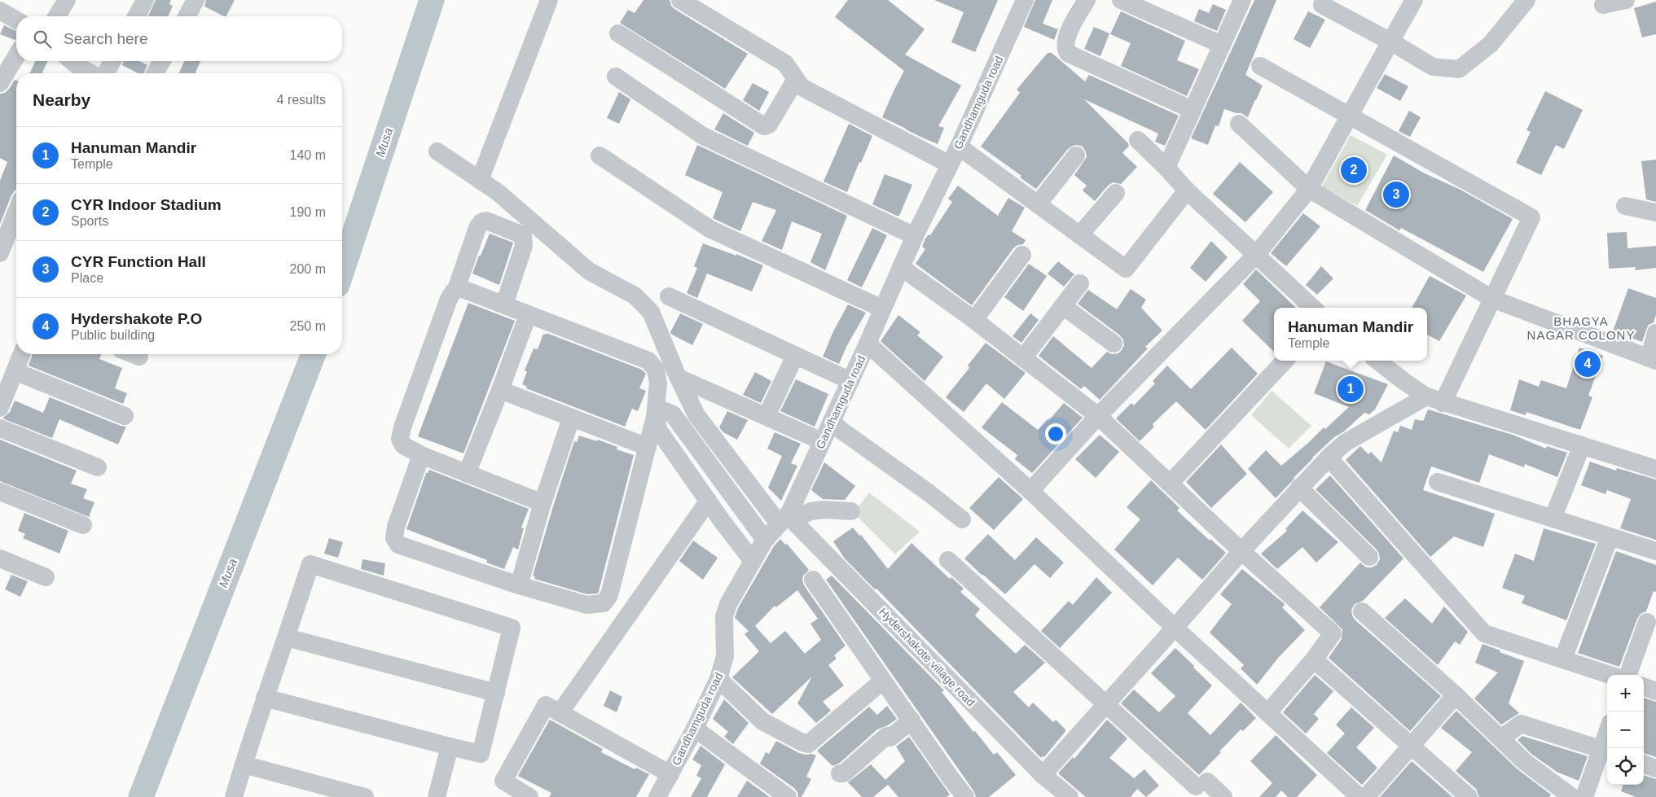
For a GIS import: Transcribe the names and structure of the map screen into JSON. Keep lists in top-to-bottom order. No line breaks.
{"streets":{"street":["Gandhamguda road","Hydershakote village road"]},"crossings":[["Gandhamguda road","Hydershakote village road"]],"districts":["BHAGYA NAGAR COLONY"],"water":["Musa"],"page":{"search":"Search here","heading":["Nearby","4 results"],"list":[{"mark":"1","name":"Hanuman Mandir","note":"Temple","value":"140 m"},{"mark":"2","name":"CYR Indoor Stadium","note":"Sports","value":"190 m"},{"mark":"3","name":"CYR Function Hall","note":"Place","value":"200 m"},{"mark":"4","name":"Hydershakote P.O","note":"Public building","value":"250 m"}],"pins":["2","3","4","1"],"popup":["Hanuman Mandir","Temple"],"map_buttons":["+","−"]}}
